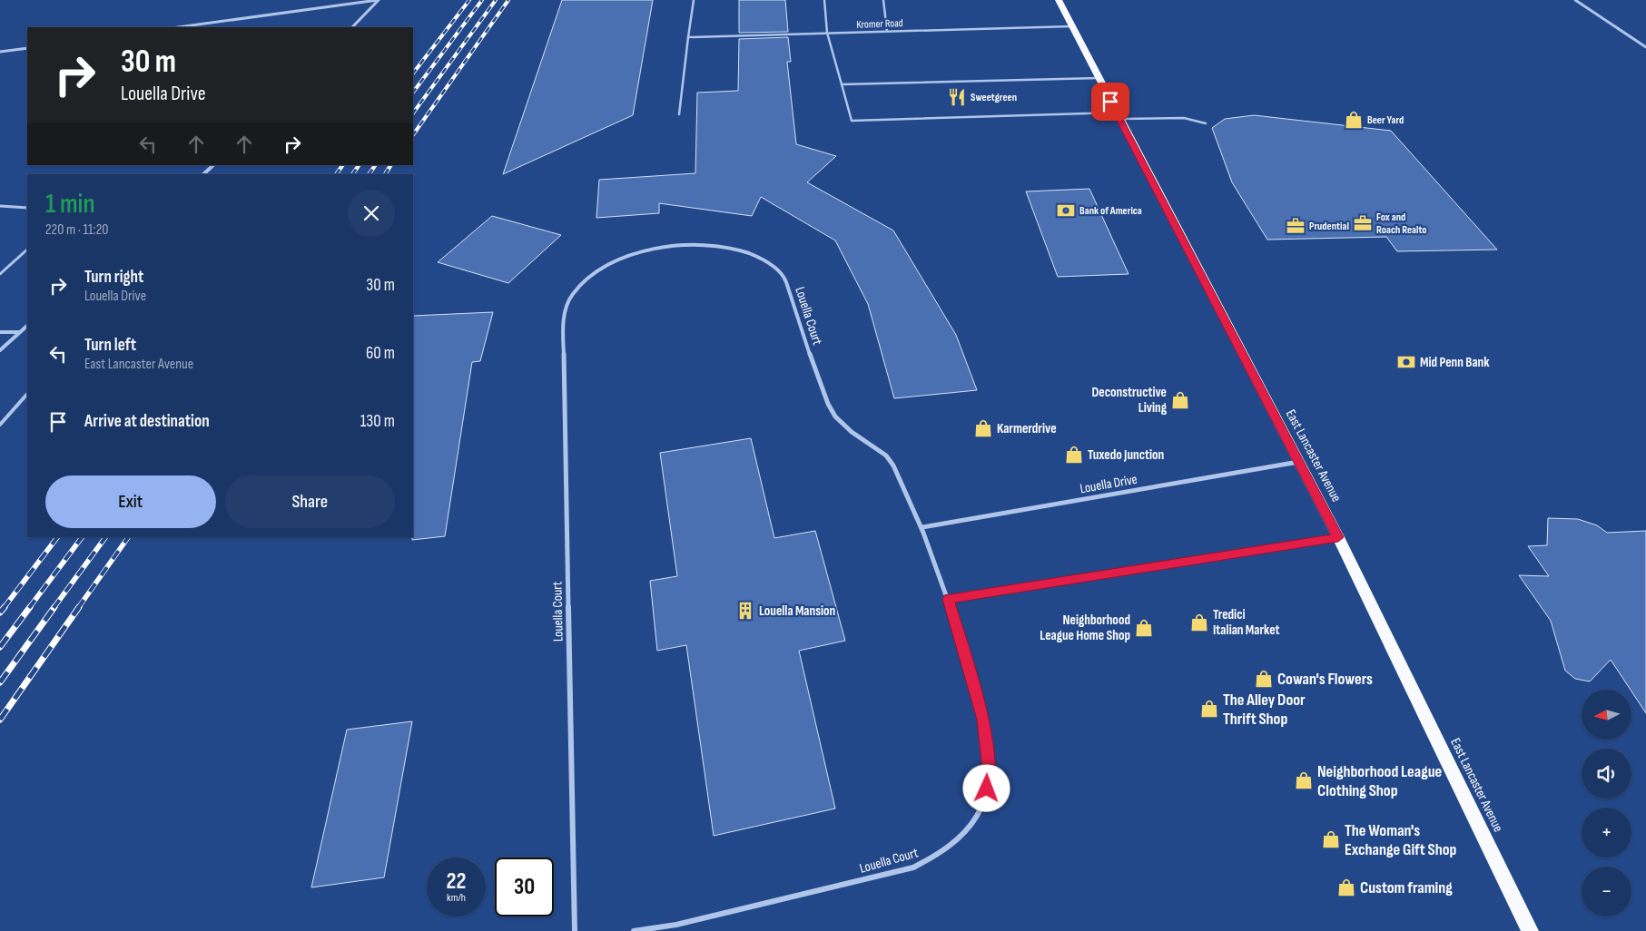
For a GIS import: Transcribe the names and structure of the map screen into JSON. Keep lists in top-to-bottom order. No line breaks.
{"streets":{"highway":["East Lancaster Avenue"],"street":["Louella Court","Louella Drive"],"lane":["Kromer Road"]},"crossings":[["Kromer Road","East Lancaster Avenue"],["Louella Court","Louella Drive"],["East Lancaster Avenue","Louella Drive"]],"places":{"restaurant":["Sweetgreen"],"shop":["Beer Yard","Deconstructive Living","Karmerdrive","Tuxedo Junction","Tredici Italian Market","Neighborhood League Home Shop","Cowan's Flowers","The Alley Door Thrift Shop","Neighborhood League Clothing Shop","The Woman's Exchange Gift Shop","Custom framing"],"bank":["Bank of America","Mid Penn Bank"],"office":["Fox and Roach Realto","Prudential"],"building":["Louella Mansion"]},"north":"left","page":{"turn":["30 m","Louella Drive"],"heading":["1 min","220 m · 11:20"],"list":[{"name":"Turn right","note":"Louella Drive","value":"30 m"},{"name":"Turn left","note":"East Lancaster Avenue","value":"60 m"},{"name":"Arrive at destination","value":"130 m"}],"buttons":["Exit","Share"],"map_buttons":["+","−"],"speed":"22 km/h","limit":"30"}}
